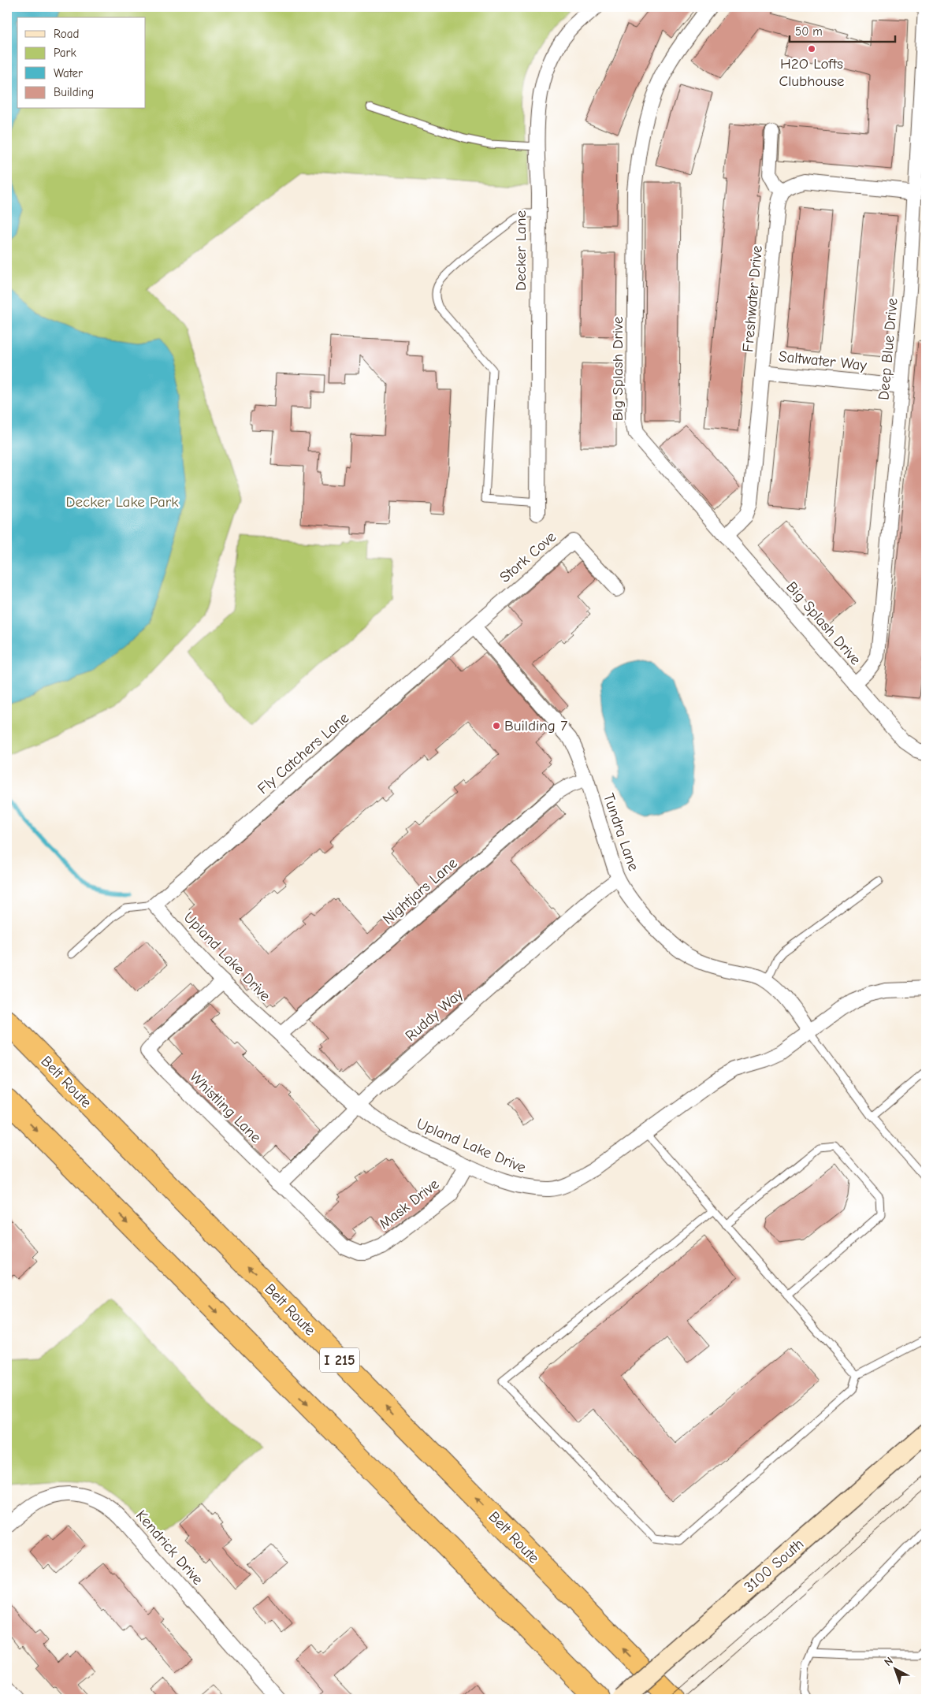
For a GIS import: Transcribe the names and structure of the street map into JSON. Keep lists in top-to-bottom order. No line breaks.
{"streets":{"highway":["Belt Route","I 215"],"main road":["3100 South"],"street":["Decker Lane","Freshwater Drive","Deep Blue Drive","Saltwater Way","Big Splash Drive","Stork Cove","Fly Catchers Lane","Tundra Lane","Nightjars Lane","Upland Lake Drive","Ruddy Way","Whistling Lane","Mask Drive","Kendrick Drive"]},"crossings":[["Freshwater Drive","Saltwater Way"],["Freshwater Drive","Big Splash Drive"],["Deep Blue Drive","Saltwater Way"],["Deep Blue Drive","Big Splash Drive"],["Stork Cove","Fly Catchers Lane"],["Stork Cove","Tundra Lane"],["Fly Catchers Lane","Tundra Lane"],["Fly Catchers Lane","Upland Lake Drive"],["Tundra Lane","Nightjars Lane"],["Tundra Lane","Upland Lake Drive"],["Tundra Lane","Ruddy Way"],["Nightjars Lane","Upland Lake Drive"],["Upland Lake Drive","Ruddy Way"],["Upland Lake Drive","Whistling Lane"],["Upland Lake Drive","Mask Drive"],["Ruddy Way","Whistling Lane"],["Whistling Lane","Mask Drive"]],"parks":["Decker Lake Park"],"places":["H2O Lofts Clubhouse","Building 7"],"legend":["Road","Park","Water","Building"],"scale_bar":"50 m","north":"top left"}
